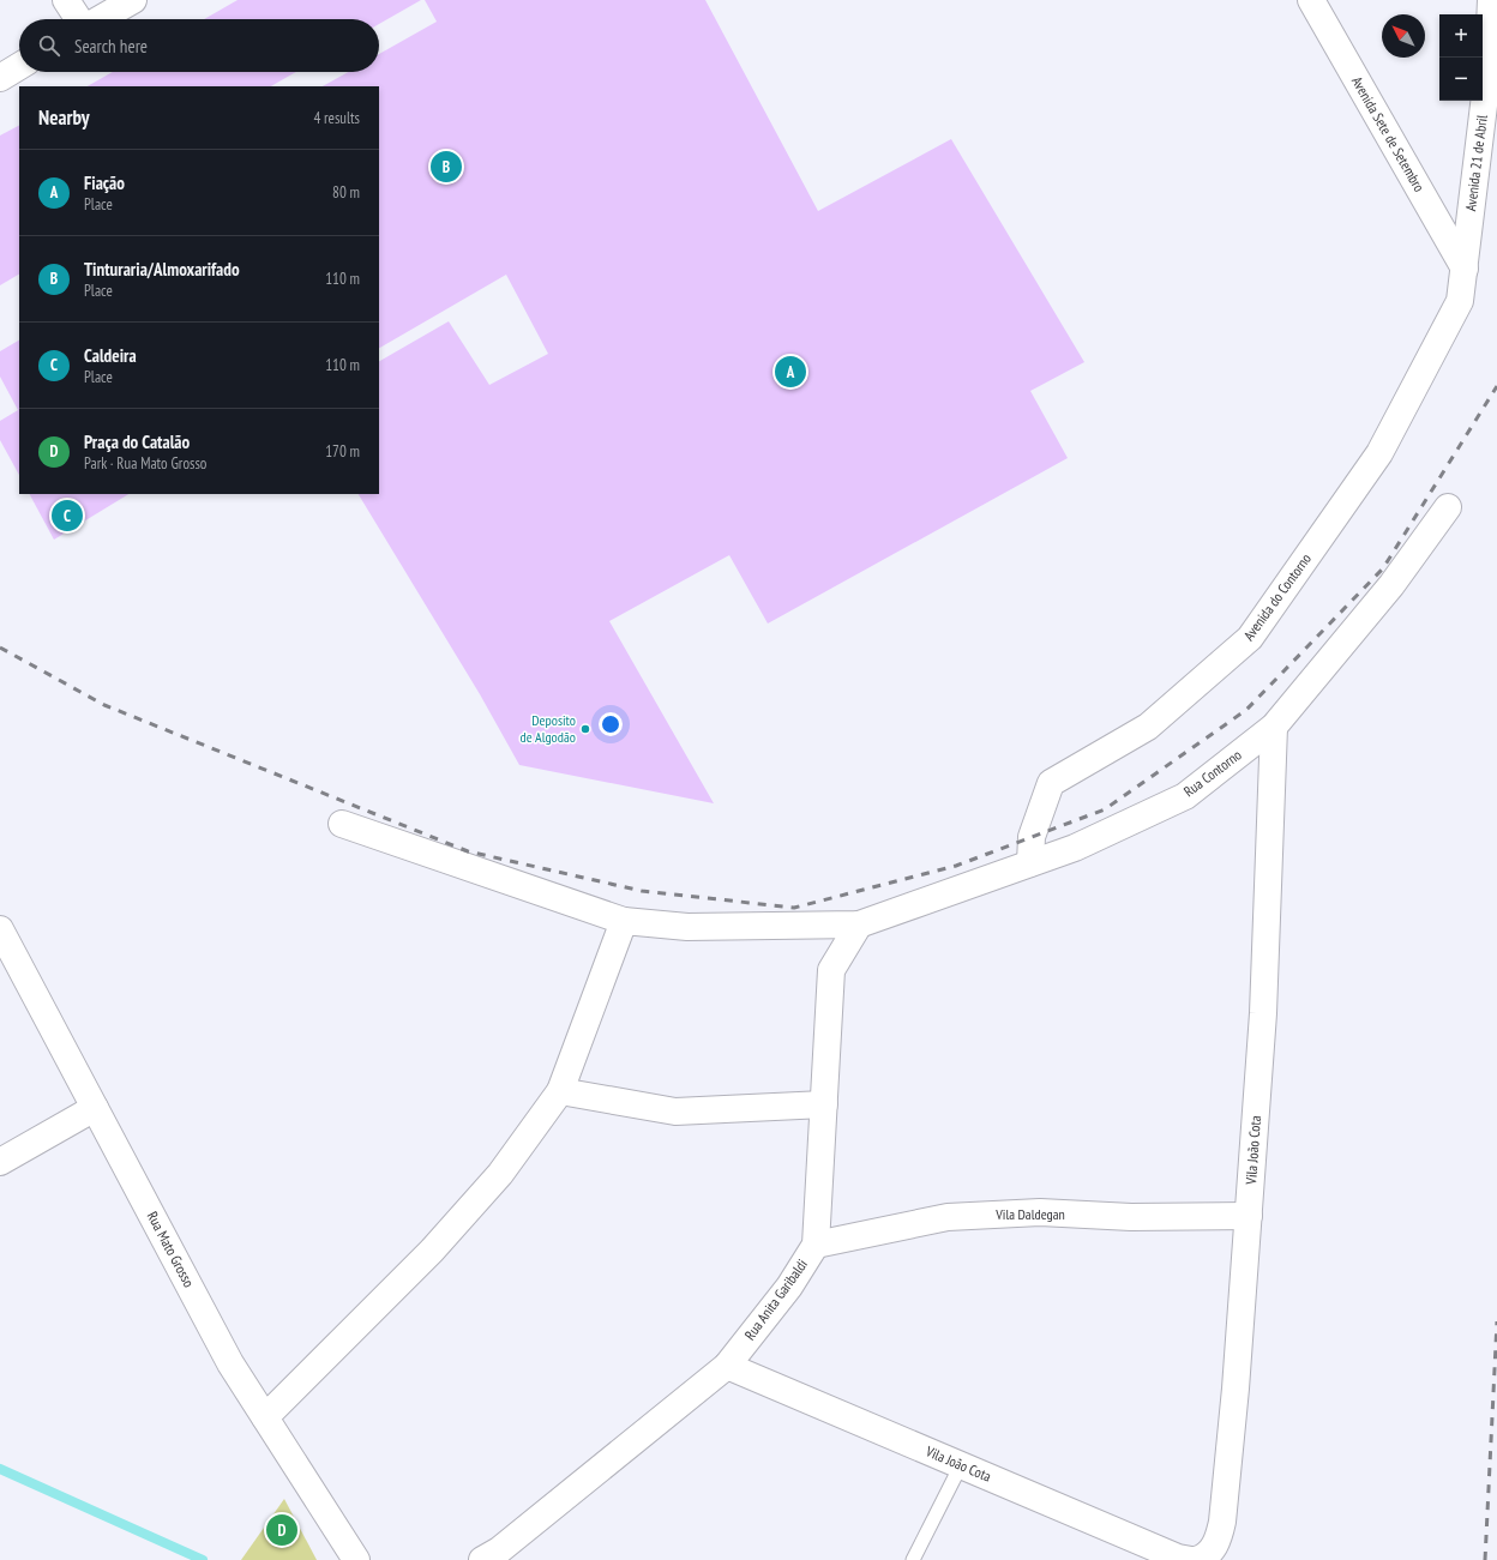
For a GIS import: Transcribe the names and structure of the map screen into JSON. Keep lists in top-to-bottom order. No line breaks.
{"streets":{"street":["Avenida Sete de Setembro","Avenida 21 de Abril","Avenida do Contorno","Rua Contorno","Vila João Cota","Vila Daldegan","Rua Mato Grosso","Rua Anita Garibaldi"]},"crossings":[["Avenida Sete de Setembro","Avenida 21 de Abril"],["Avenida Sete de Setembro","Avenida do Contorno"],["Avenida 21 de Abril","Avenida do Contorno"],["Avenida do Contorno","Rua Contorno"],["Rua Contorno","Vila João Cota"],["Rua Contorno","Rua Anita Garibaldi"],["Vila João Cota","Vila Daldegan"],["Vila João Cota","Rua Anita Garibaldi"],["Vila Daldegan","Rua Anita Garibaldi"]],"places":["Deposito de Algodão"],"north":"top left","page":{"map_buttons":["+","−"],"search":"Search here","heading":["Nearby","4 results"],"pins":["B","A","C","D"],"list":[{"mark":"A","name":"Fiação","note":"Place","value":"80 m"},{"mark":"B","name":"Tinturaria/Almoxarifado","note":"Place","value":"110 m"},{"mark":"C","name":"Caldeira","note":"Place","value":"110 m"},{"mark":"D","name":"Praça do Catalão","note":"Park · Rua Mato Grosso","value":"170 m"}]}}
